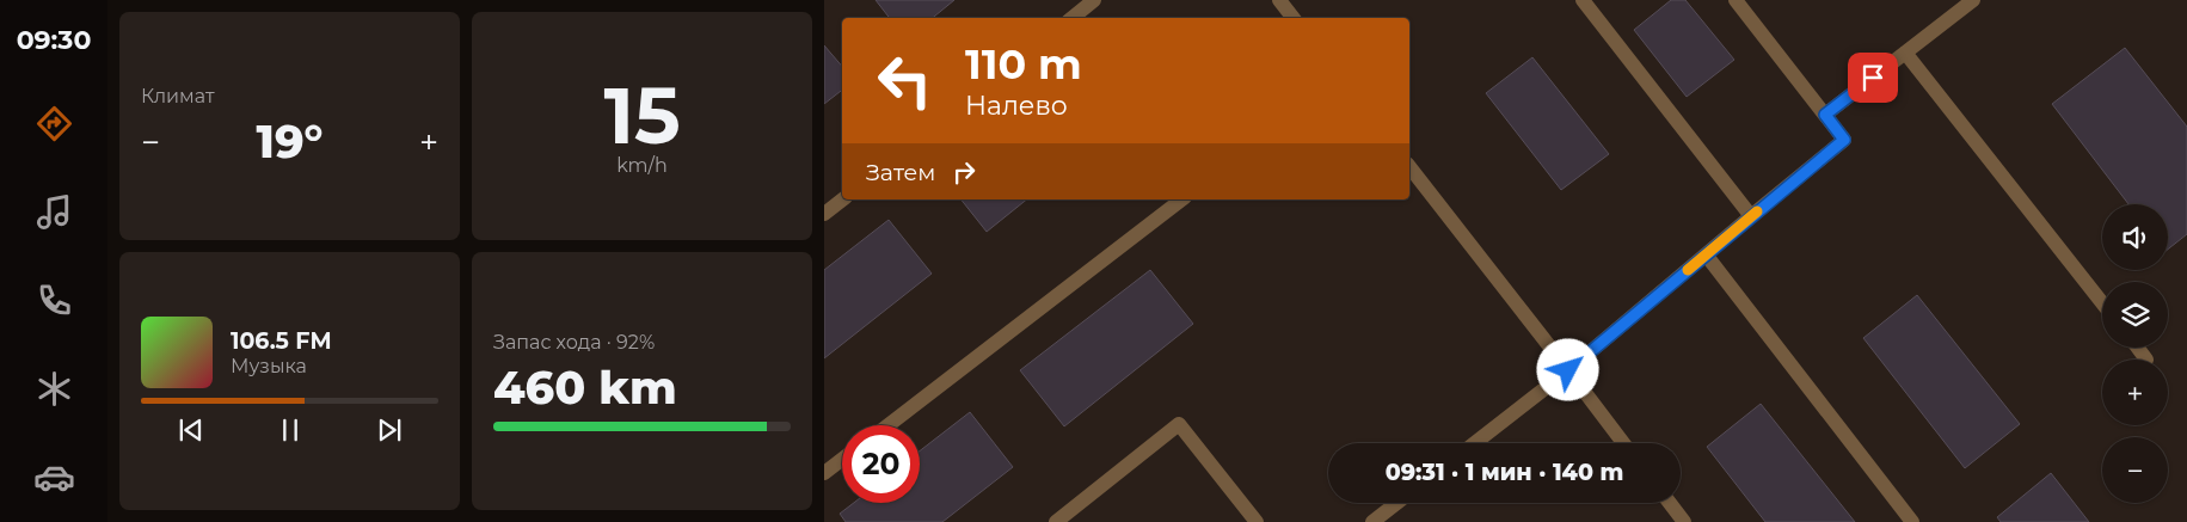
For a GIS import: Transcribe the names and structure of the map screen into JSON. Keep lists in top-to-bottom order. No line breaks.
{"page":{"tabs":"09:30","tile":["Климат",["15","km/h"],["Запас хода · 92%","460 km"]],"turn":["110 m","Налево"],"heat":["−","19°","+"],"then":"Затем","map_buttons":["+","−"],"song":["106.5 FM","Музыка"],"limit":"20","trip":"09:31 · 1 мин · 140 m"}}
